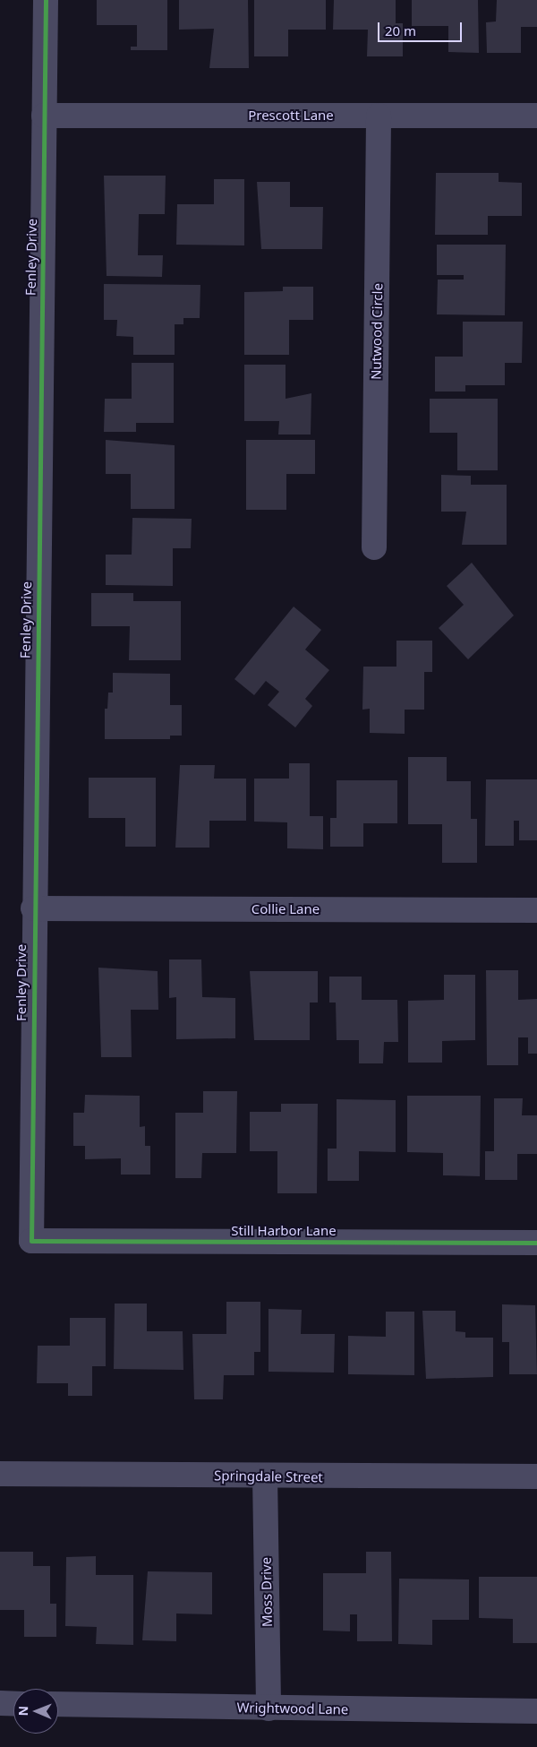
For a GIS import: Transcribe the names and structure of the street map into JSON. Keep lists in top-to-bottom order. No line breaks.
{"streets":{"street":["Prescott Lane","Fenley Drive","Nutwood Circle","Collie Lane","Still Harbor Lane","Springdale Street","Moss Drive","Wrightwood Lane"]},"crossings":[["Prescott Lane","Fenley Drive"],["Prescott Lane","Nutwood Circle"],["Fenley Drive","Collie Lane"],["Fenley Drive","Still Harbor Lane"],["Springdale Street","Moss Drive"],["Moss Drive","Wrightwood Lane"]],"scale_bar":"20 m","north":"left"}
